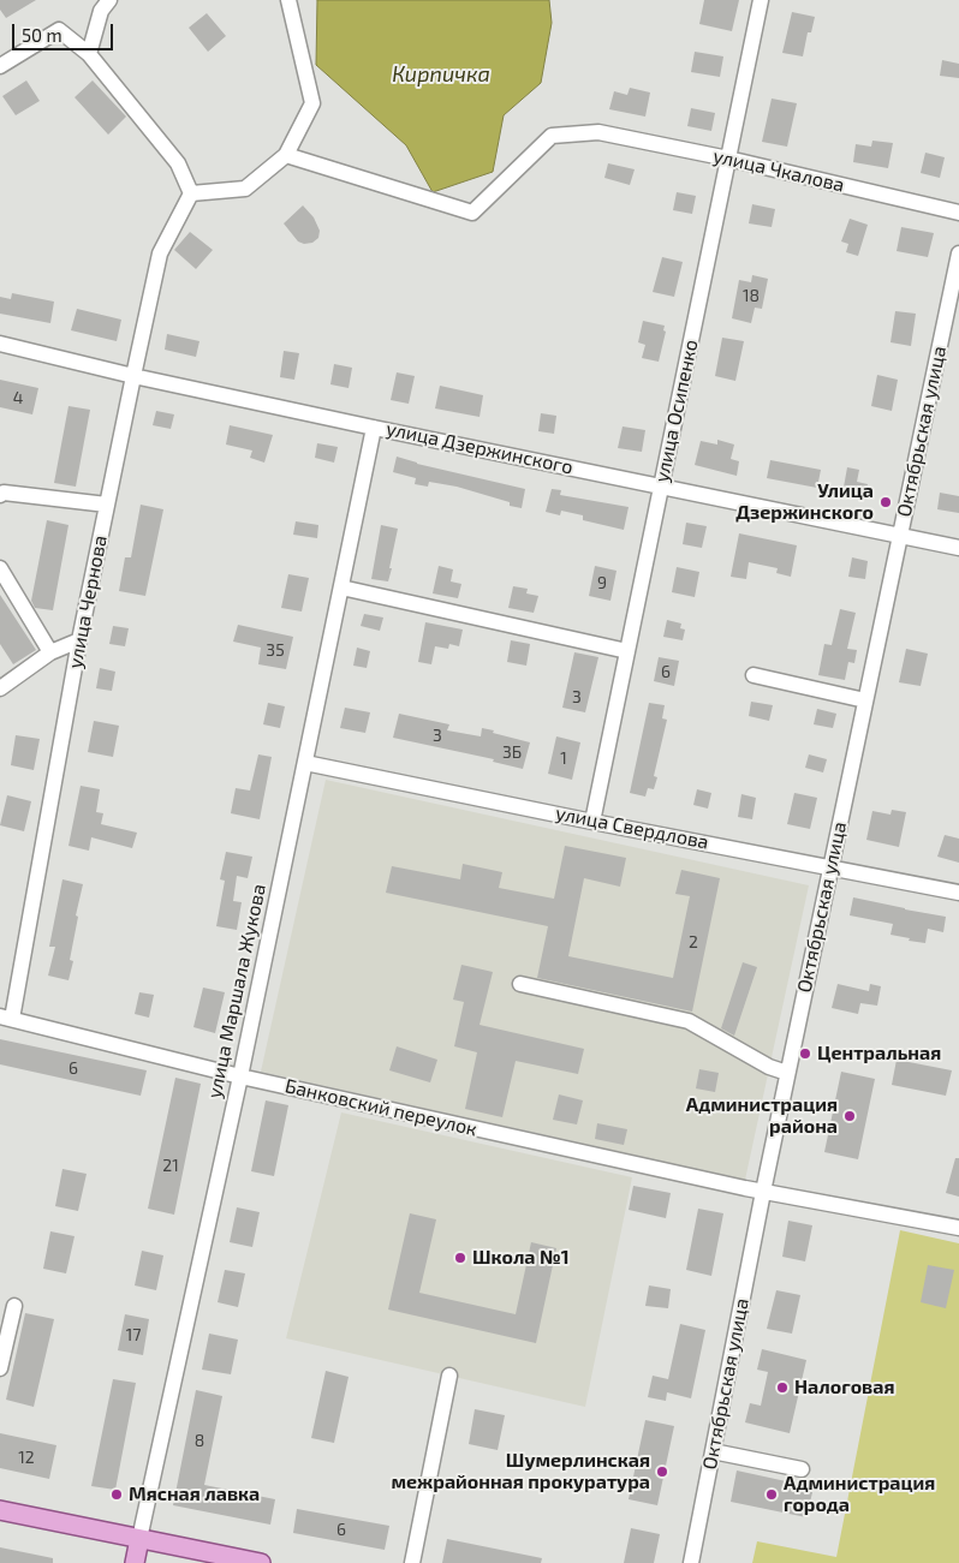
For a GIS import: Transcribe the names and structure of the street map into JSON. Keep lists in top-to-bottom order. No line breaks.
{"streets":{"main road":["улица Маршала Жукова"],"street":["улица Чкалова","улица Осипенко","Октябрьская улица","улица Дзержинского","улица Чернова","улица Свердлова","Банковский переулок"]},"crossings":[["улица Чкалова","улица Осипенко"],["улица Осипенко","улица Дзержинского"],["улица Осипенко","улица Свердлова"],["Октябрьская улица","улица Дзержинского"],["Октябрьская улица","улица Свердлова"],["Октябрьская улица","Банковский переулок"],["улица Дзержинского","улица Чернова"],["улица Дзержинского","улица Маршала Жукова"],["улица Чернова","Банковский переулок"],["улица Свердлова","улица Маршала Жукова"],["улица Маршала Жукова","Банковский переулок"]],"water":["Кирпичка"],"places":["Улица Дзержинского","Центральная","Администрация района","Школа №1","Налоговая","Шумерлинская межрайонная прокуратура","Мясная лавка","Администрация города"],"house_numbers":["18","4","9","35","6","3","3","3Б","1","2","6","21","17","8","12","6"],"scale_bar":"50 m"}
